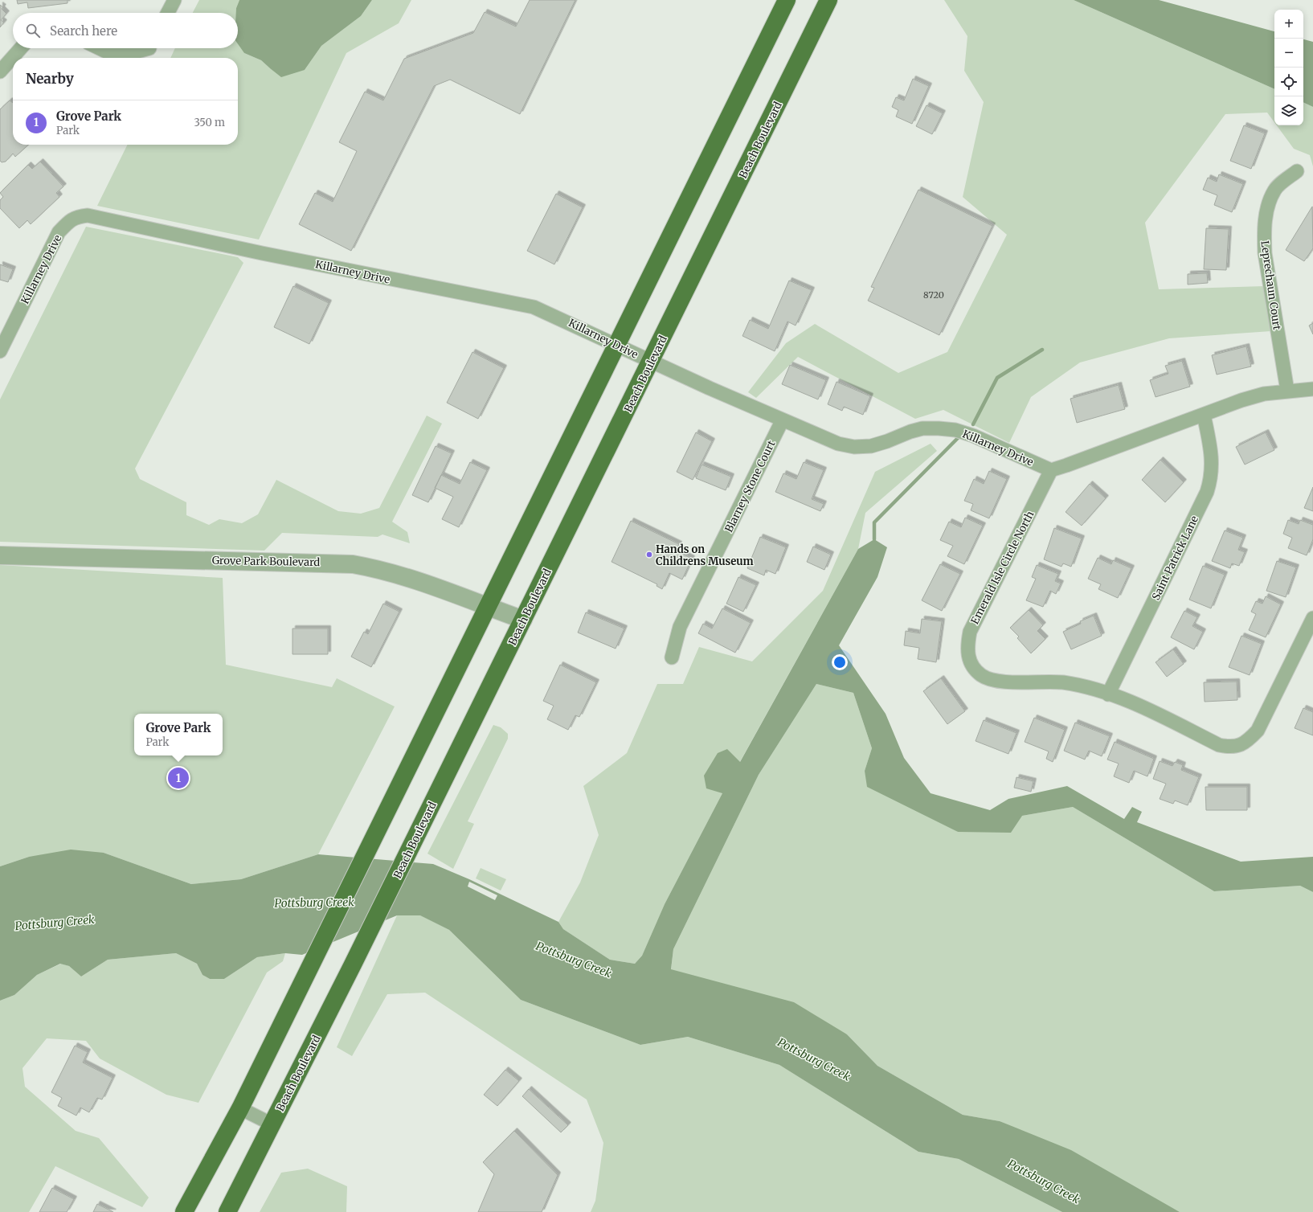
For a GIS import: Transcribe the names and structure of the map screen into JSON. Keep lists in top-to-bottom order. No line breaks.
{"streets":{"highway":["Beach Boulevard"],"street":["Killarney Drive","Leprechaun Court","Blarney Stone Court","Saint Patrick Lane","Grove Park Boulevard","Emerald Isle Circle North"]},"crossings":[["Beach Boulevard","Killarney Drive"],["Beach Boulevard","Grove Park Boulevard"],["Killarney Drive","Blarney Stone Court"],["Killarney Drive","Emerald Isle Circle North"],["Saint Patrick Lane","Emerald Isle Circle North"]],"water":["Pottsburg Creek"],"places":["Hands on Childrens Museum"],"house_numbers":["8720"],"page":{"map_buttons":["+","−"],"search":"Search here","heading":"Nearby","list":[{"mark":"1","name":"Grove Park","note":"Park","value":"350 m"}],"popup":["Grove Park","Park"],"pins":"1"}}
